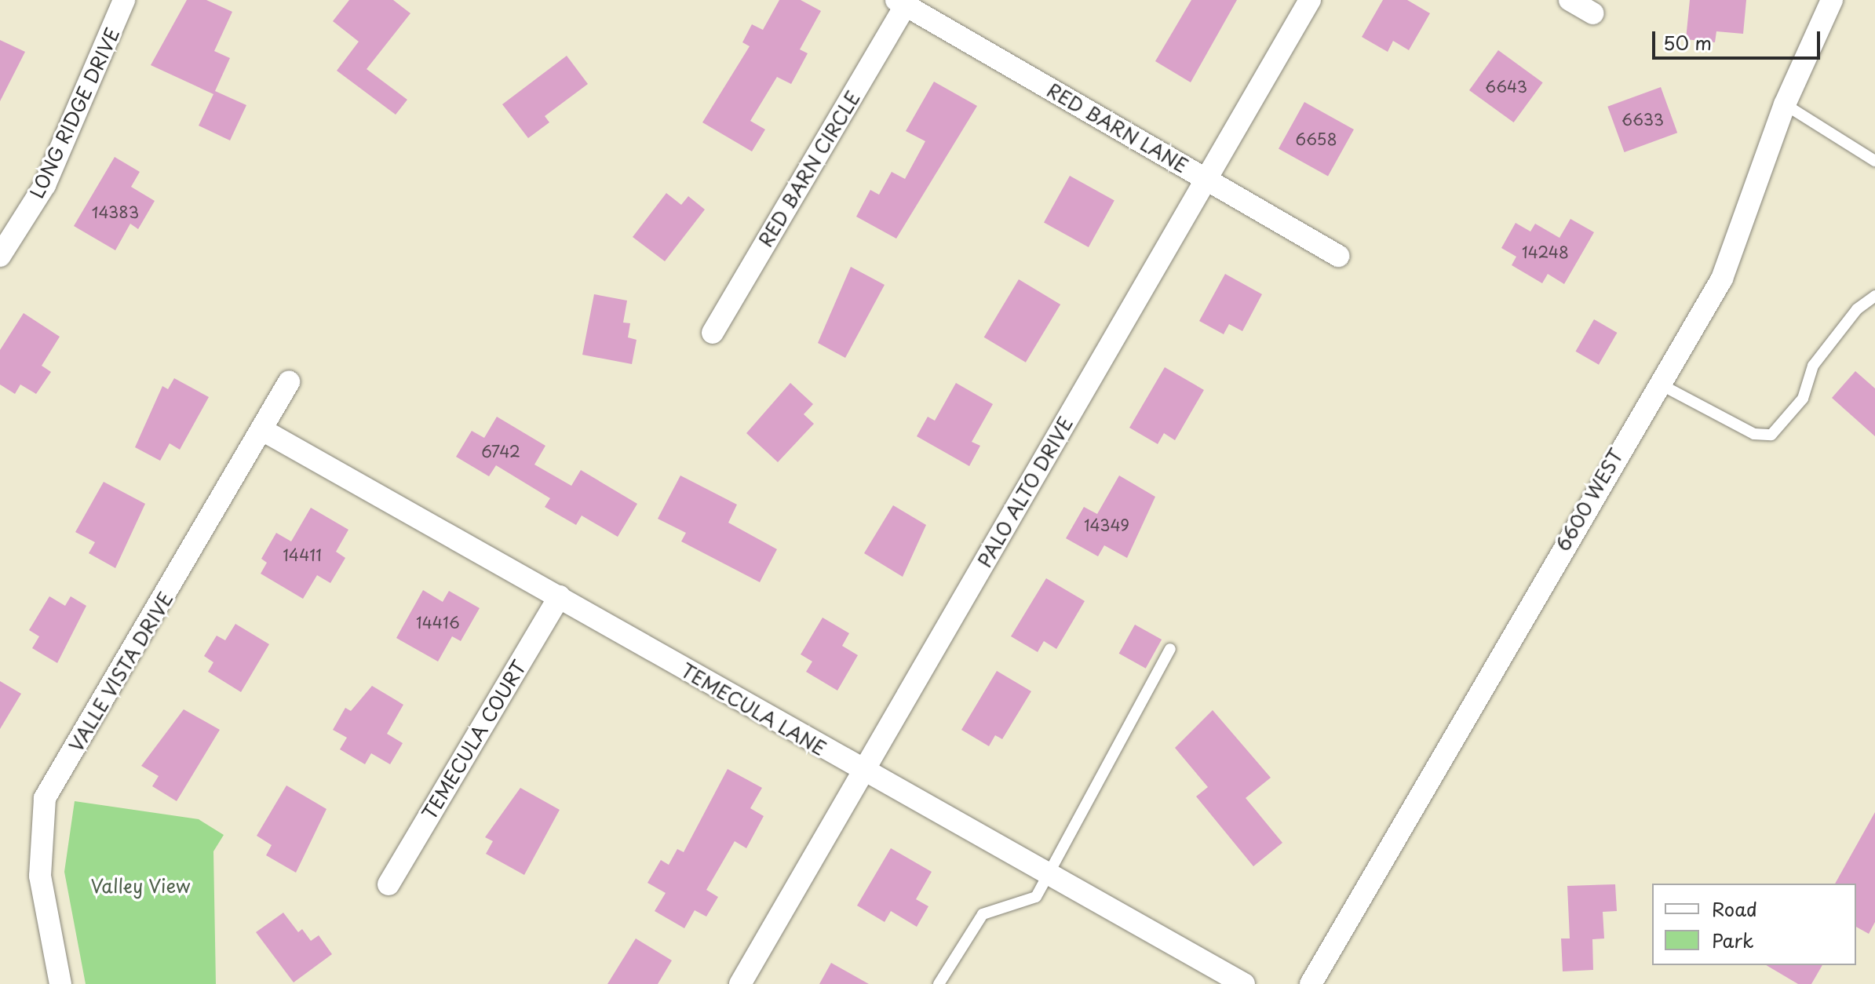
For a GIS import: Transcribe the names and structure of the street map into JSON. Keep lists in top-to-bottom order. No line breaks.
{"streets":{"street":["LONG RIDGE DRIVE","RED BARN LANE","RED BARN CIRCLE","PALO ALTO DRIVE","6600 WEST","VALLE VISTA DRIVE","TEMECULA LANE","TEMECULA COURT"]},"crossings":[["RED BARN LANE","RED BARN CIRCLE"],["RED BARN LANE","PALO ALTO DRIVE"],["PALO ALTO DRIVE","TEMECULA LANE"],["VALLE VISTA DRIVE","TEMECULA LANE"],["TEMECULA LANE","TEMECULA COURT"]],"parks":["Valley View"],"house_numbers":["6643","6633","6658","14383","14248","6742","14349","14411","14416"],"legend":["Road","Park"],"scale_bar":"50 m"}
